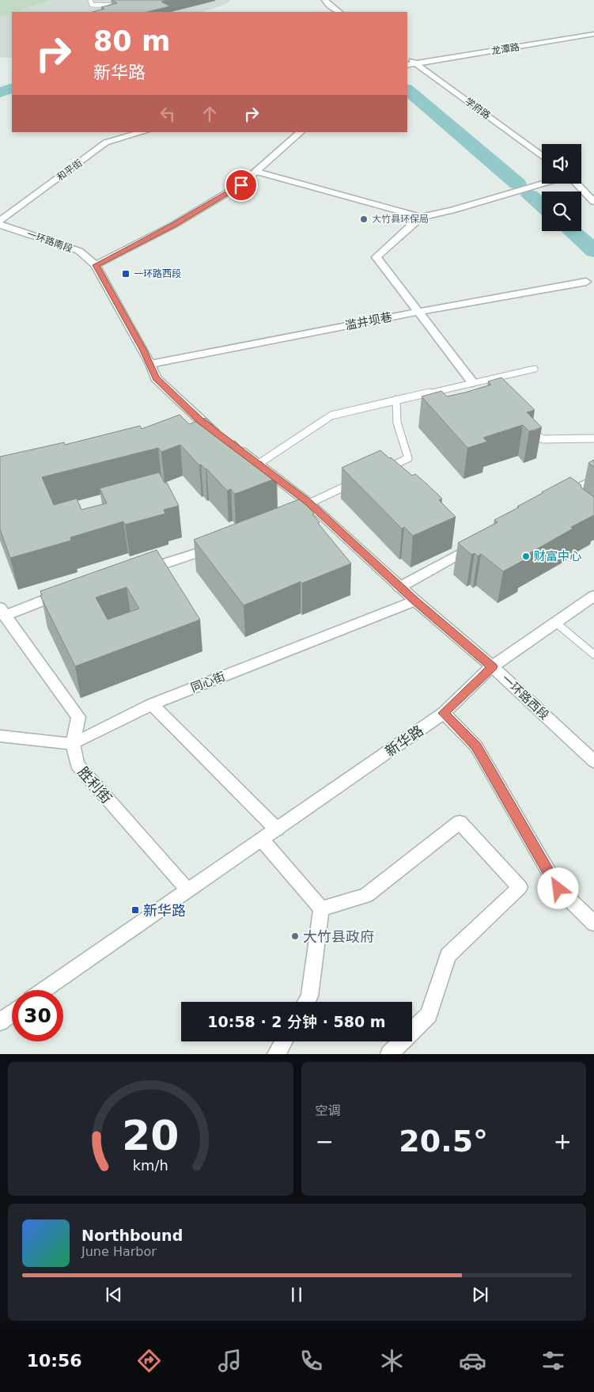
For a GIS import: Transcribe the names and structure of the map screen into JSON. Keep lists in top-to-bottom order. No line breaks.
{"streets":{"street":["龙潭路","学府路","和平街","一环路南段","滥井坝巷","同心街","一环路西段","新华路","胜利街"]},"crossings":[["龙潭路","学府路"],["同心街","一环路西段"],["同心街","胜利街"],["一环路西段","新华路"],["新华路","胜利街"]],"places":{"other":["大竹县环保局","财富中心","大竹县政府"],"transit":["一环路西段","新华路"]},"page":{"turn":["80 m","新华路"],"limit":"30","trip":"10:58 · 2 分钟 · 580 m","tile":"空调","heat":["−","20.5°","+"],"song":["Northbound","June Harbor"],"tabs":"10:56","gauge":["20","km/h"]}}
